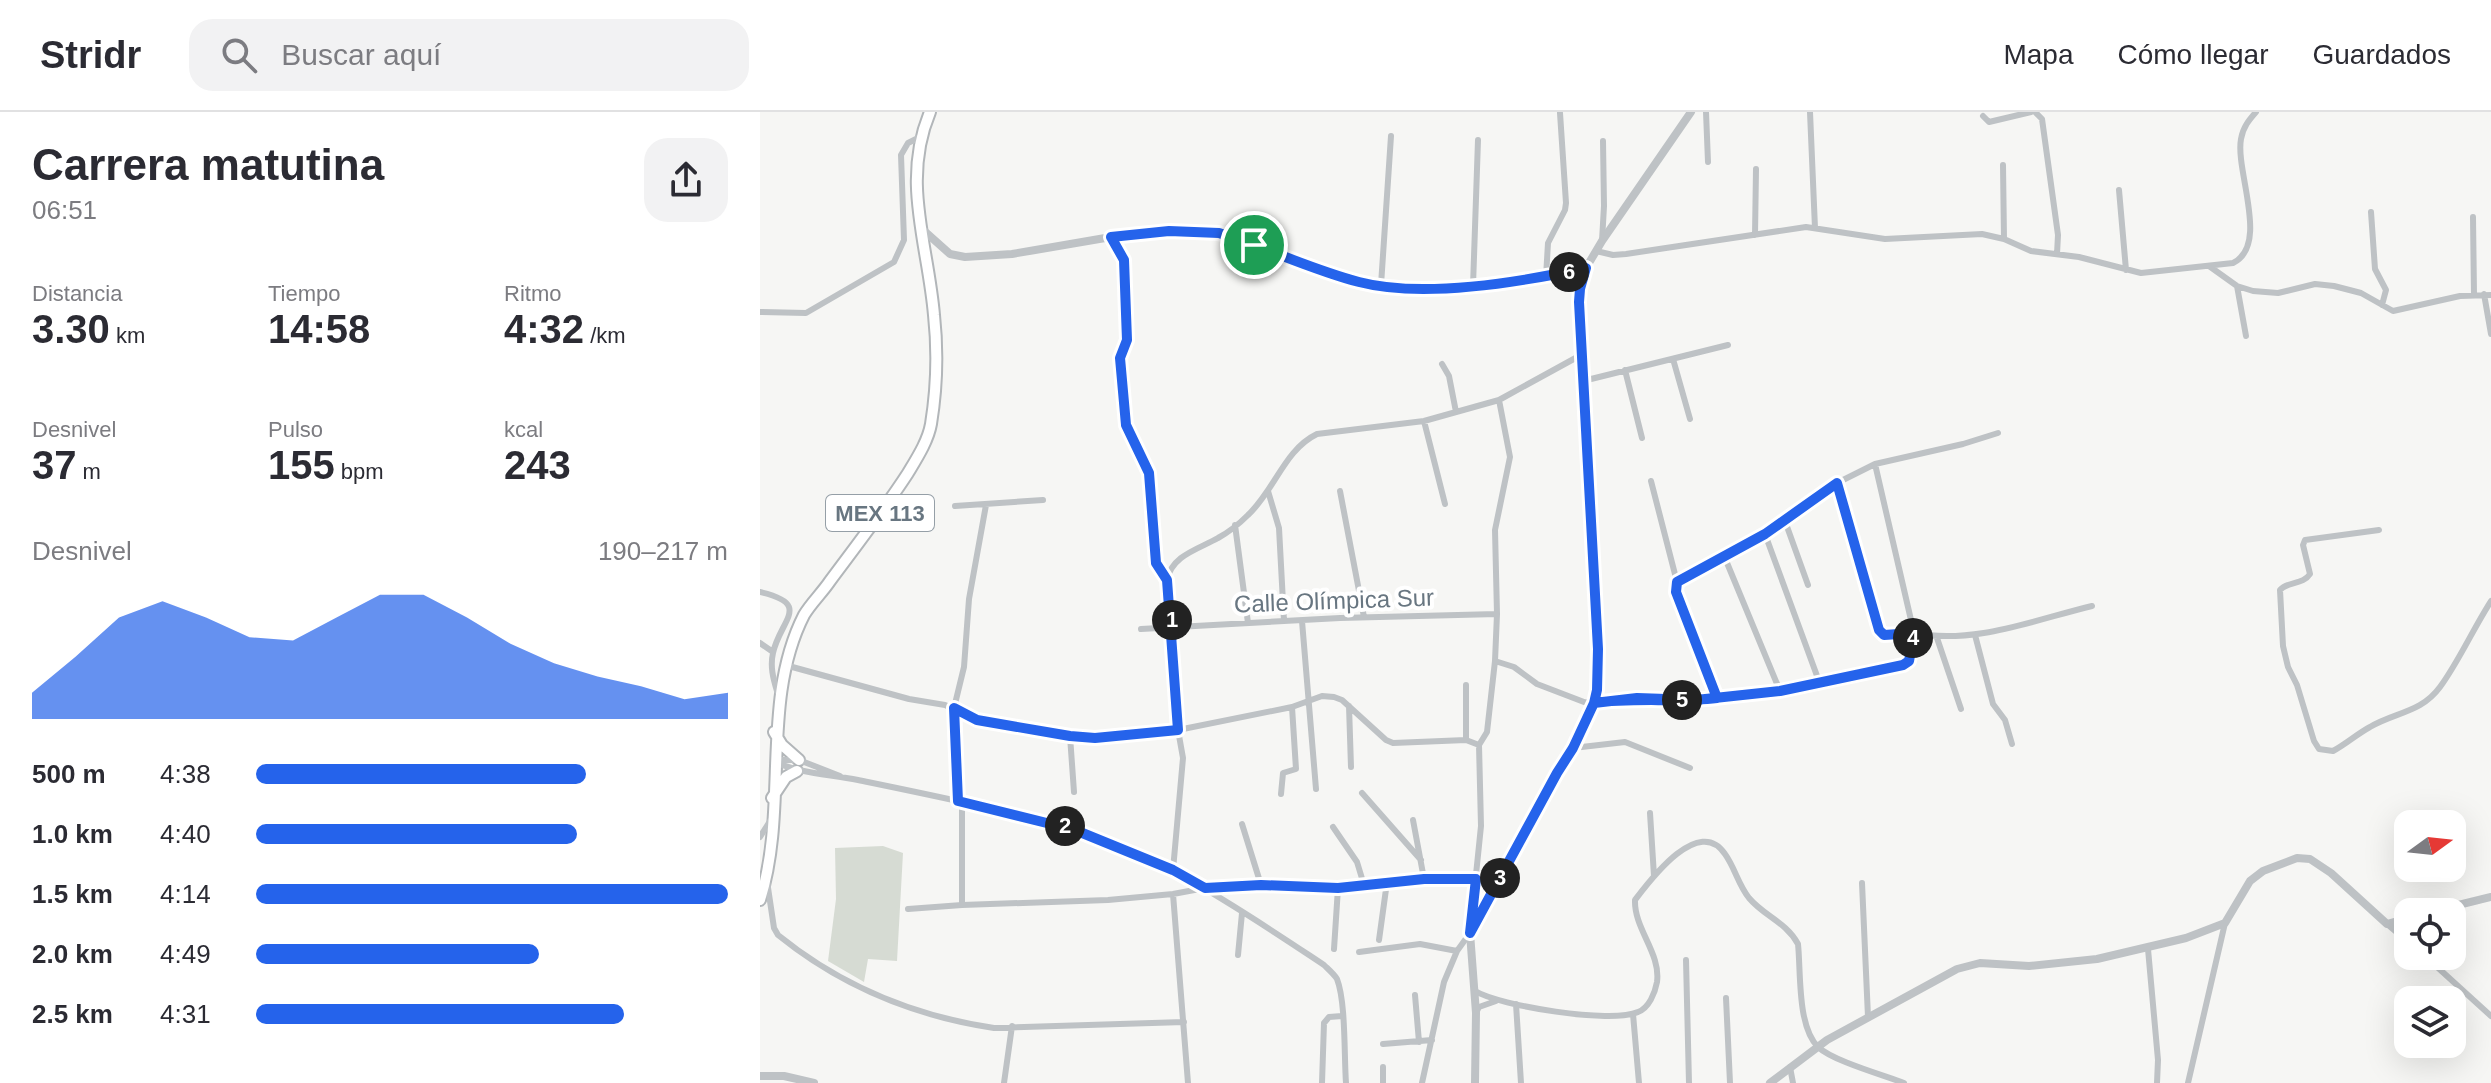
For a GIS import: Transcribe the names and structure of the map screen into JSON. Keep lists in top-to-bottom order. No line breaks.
{"streets":{"main road":["MEX 113"],"street":["Calle Olímpica Sur"]},"north":"right","page":{"header":"Stridr","search":"Buscar aquí","nav":["Mapa","Cómo llegar","Guardados"],"heading":["Carrera matutina","06:51"],"stats":[["Distancia","3.30 km"],["Tiempo","14:58"],["Ritmo","4:32 /km"],["Desnivel","37 m"],["Pulso","155 bpm"],["kcal","243"]],"pins":["6","1","4","5","2","3"],"chart":["Desnivel","190–217 m"],"list":[{"name":"500 m","note":"4:38"},{"name":"1.0 km","note":"4:40"},{"name":"1.5 km","note":"4:14"},{"name":"2.0 km","note":"4:49"},{"name":"2.5 km","note":"4:31"}]}}
